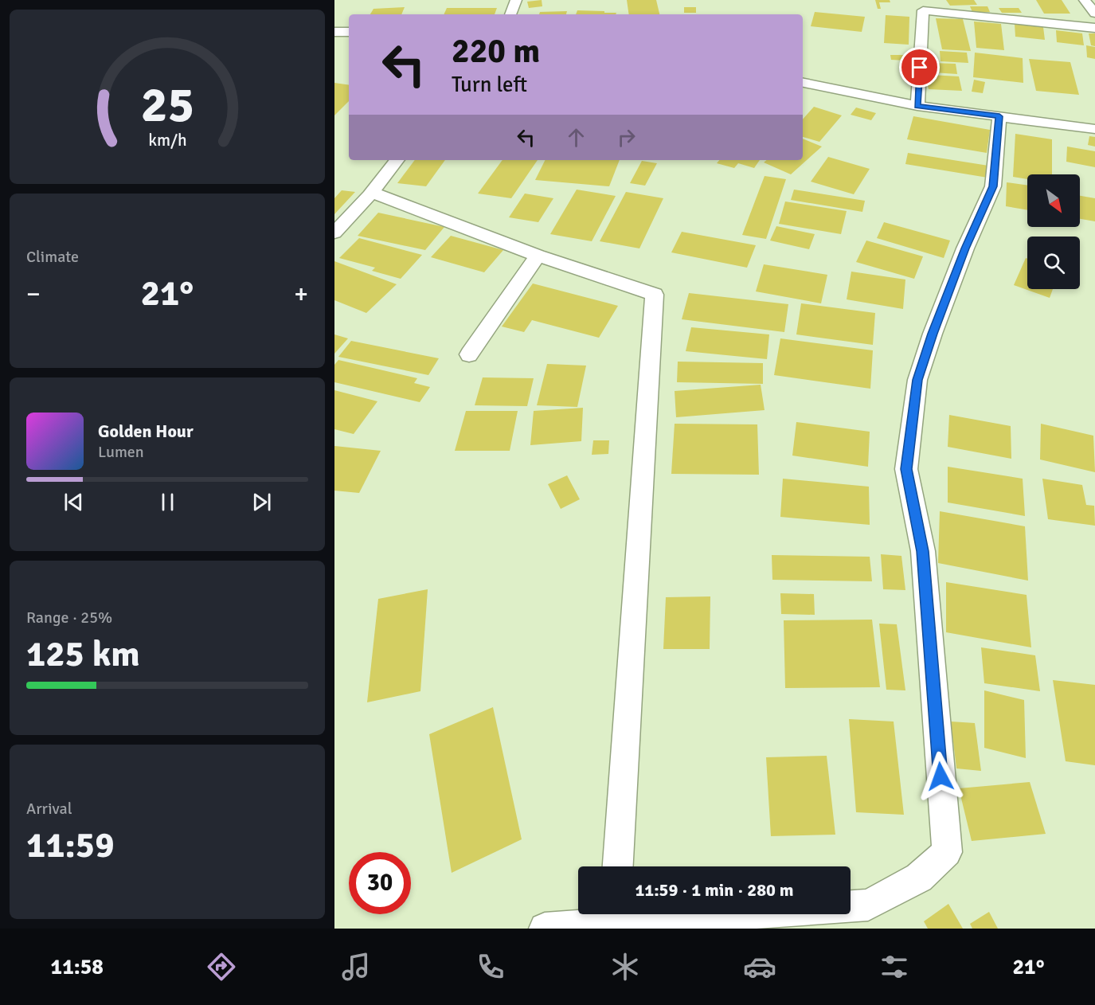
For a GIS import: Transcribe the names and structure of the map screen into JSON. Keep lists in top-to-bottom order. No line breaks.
{"north":"bottom right","page":{"turn":["220 m","Turn left"],"tile":["Climate",["Range · 25%","125 km"],["Arrival","11:59"]],"heat":["−","21°","+"],"song":["Golden Hour","Lumen"],"limit":"30","trip":"11:59 · 1 min · 280 m","tabs":["11:58","21°"],"gauge":["25","km/h"]}}
